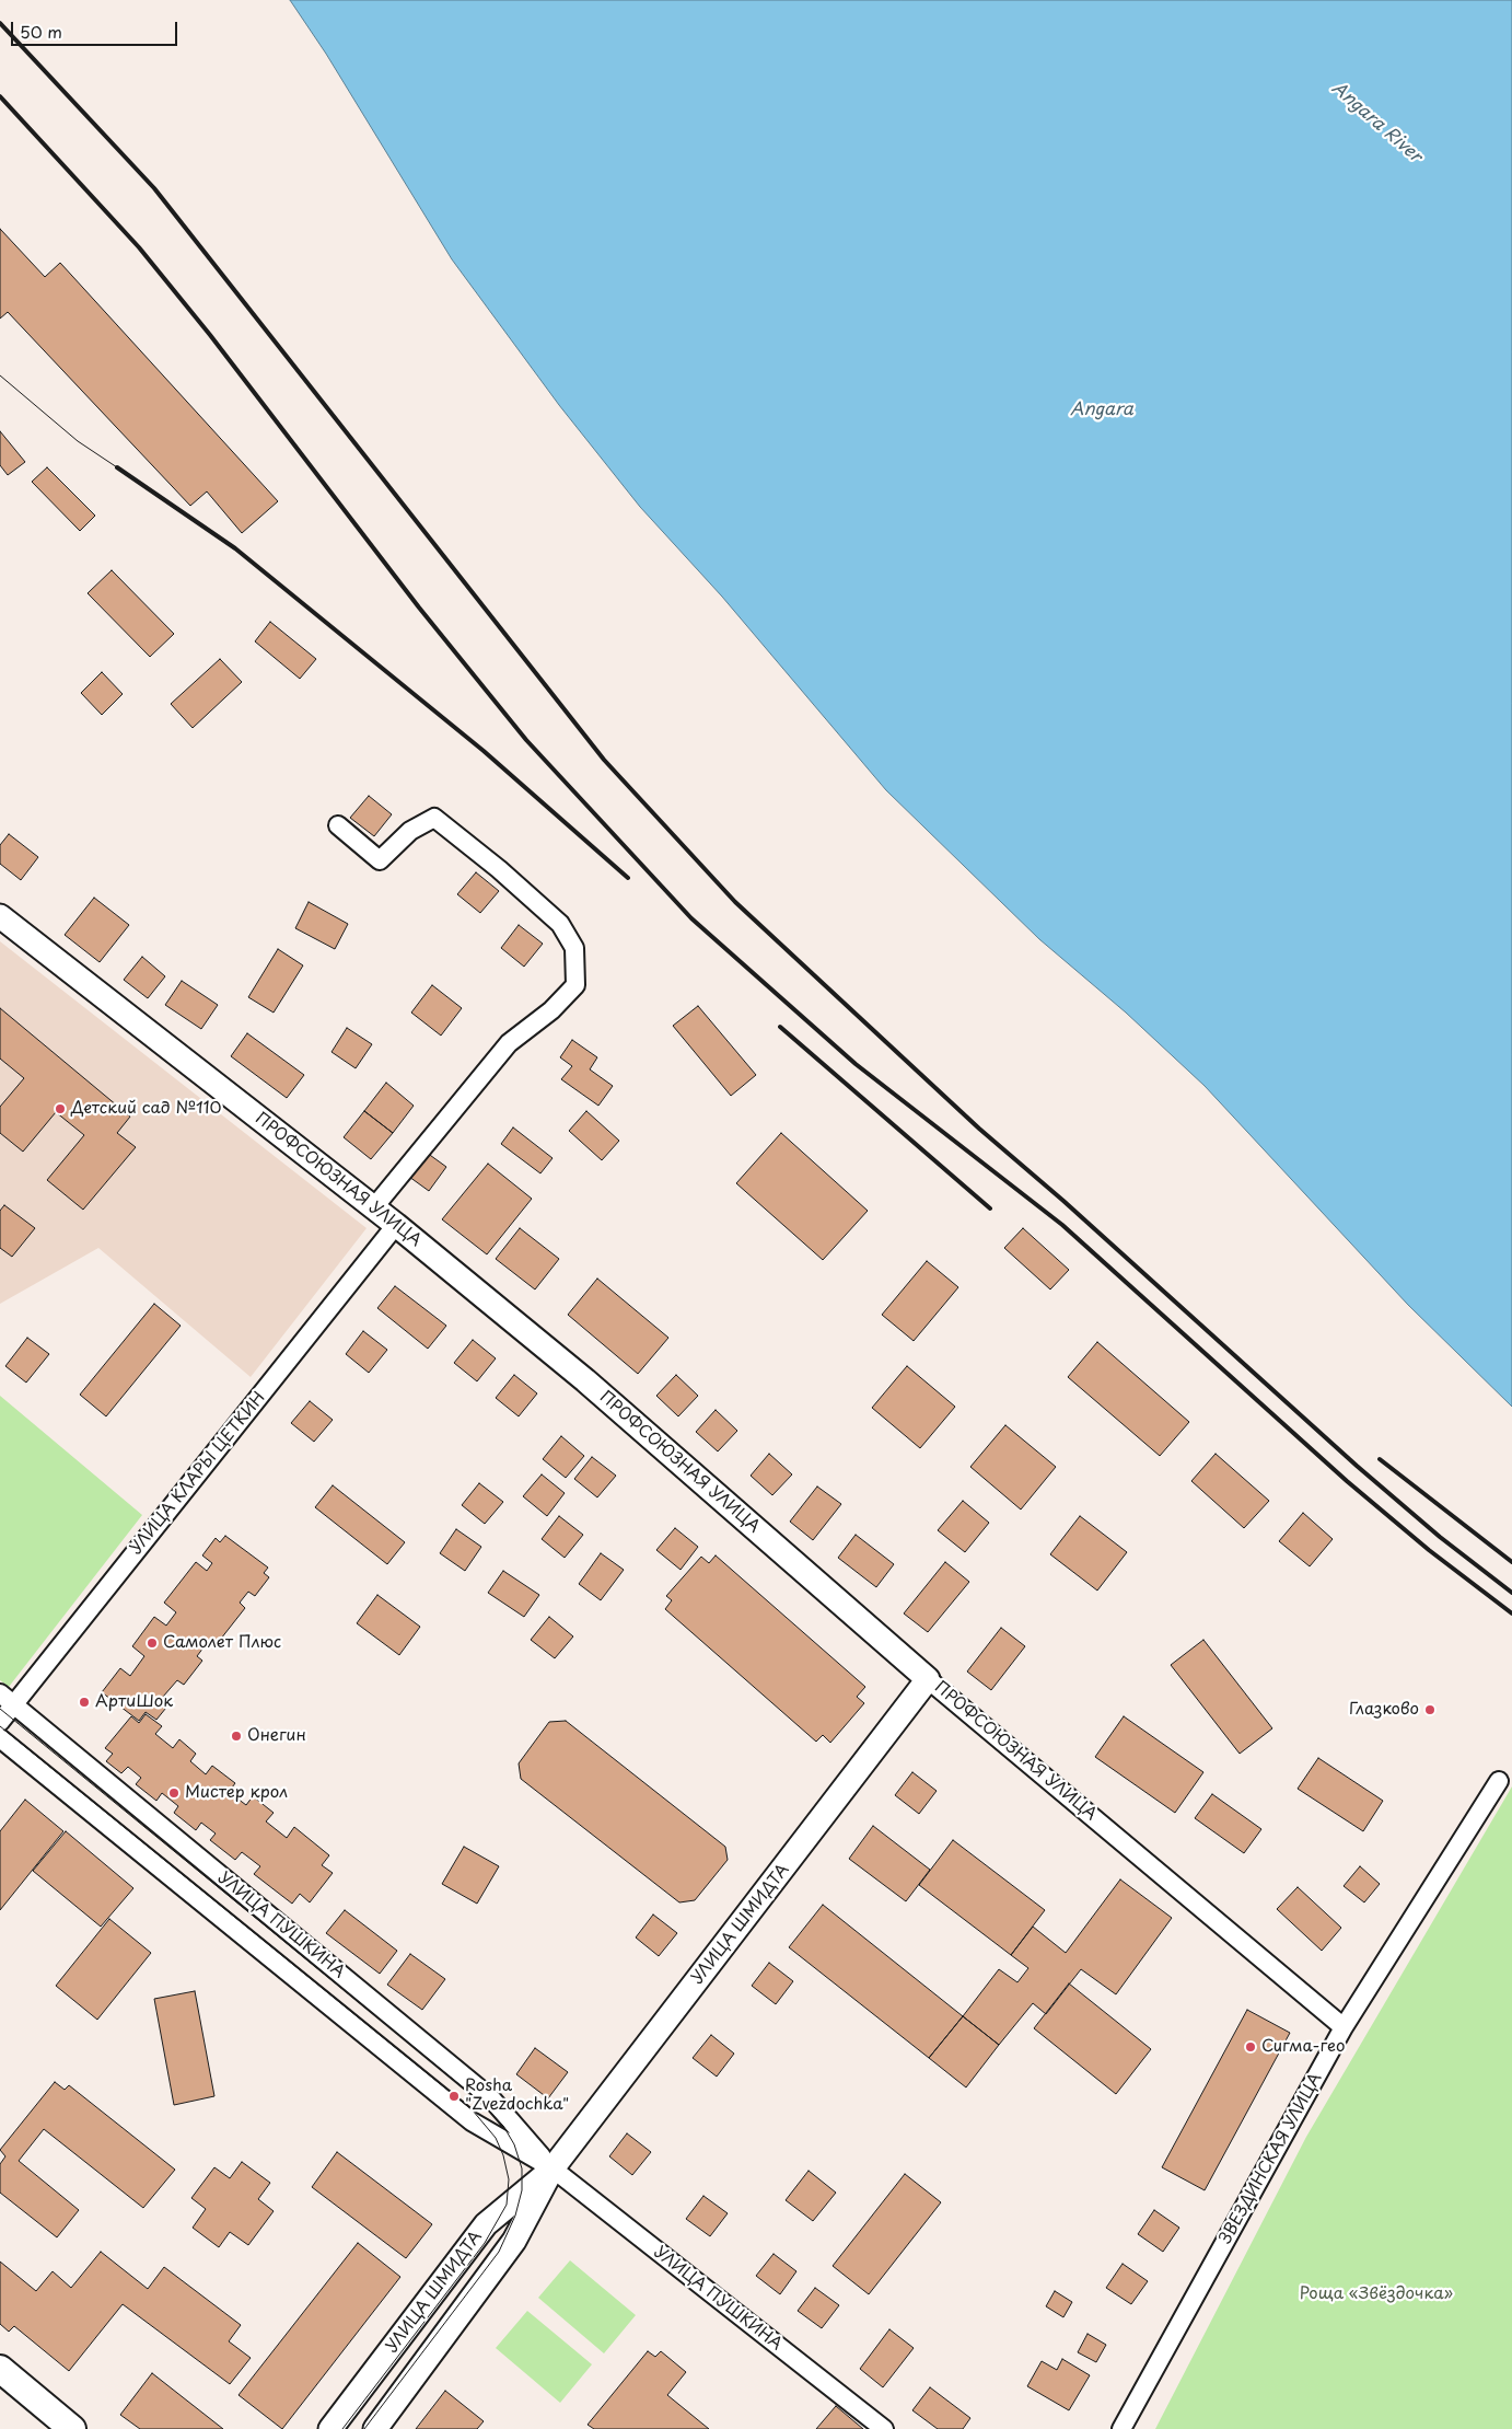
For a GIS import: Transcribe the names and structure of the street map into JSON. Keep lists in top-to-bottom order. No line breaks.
{"streets":{"street":["ПРОФСОЮЗНАЯ УЛИЦА","УЛИЦА КЛАРЫ ЦЕТКИН","УЛИЦА ШМИДТА","УЛИЦА ПУШКИНА","ЗВЕЗДИНСКАЯ УЛИЦА"]},"crossings":[["ПРОФСОЮЗНАЯ УЛИЦА","УЛИЦА КЛАРЫ ЦЕТКИН"],["ПРОФСОЮЗНАЯ УЛИЦА","УЛИЦА ШМИДТА"],["ПРОФСОЮЗНАЯ УЛИЦА","ЗВЕЗДИНСКАЯ УЛИЦА"],["УЛИЦА КЛАРЫ ЦЕТКИН","УЛИЦА ПУШКИНА"],["УЛИЦА ШМИДТА","УЛИЦА ПУШКИНА"]],"water":["Angara River","Angara"],"parks":["Роща «Звёздочка»"],"places":["Детский сад №110","Самолет Плюс","АртиШок","Глазково","Онегин","Мистер крол","Сигма-гео","Rosha \"Zvezdochka\""],"scale_bar":"50 m"}
